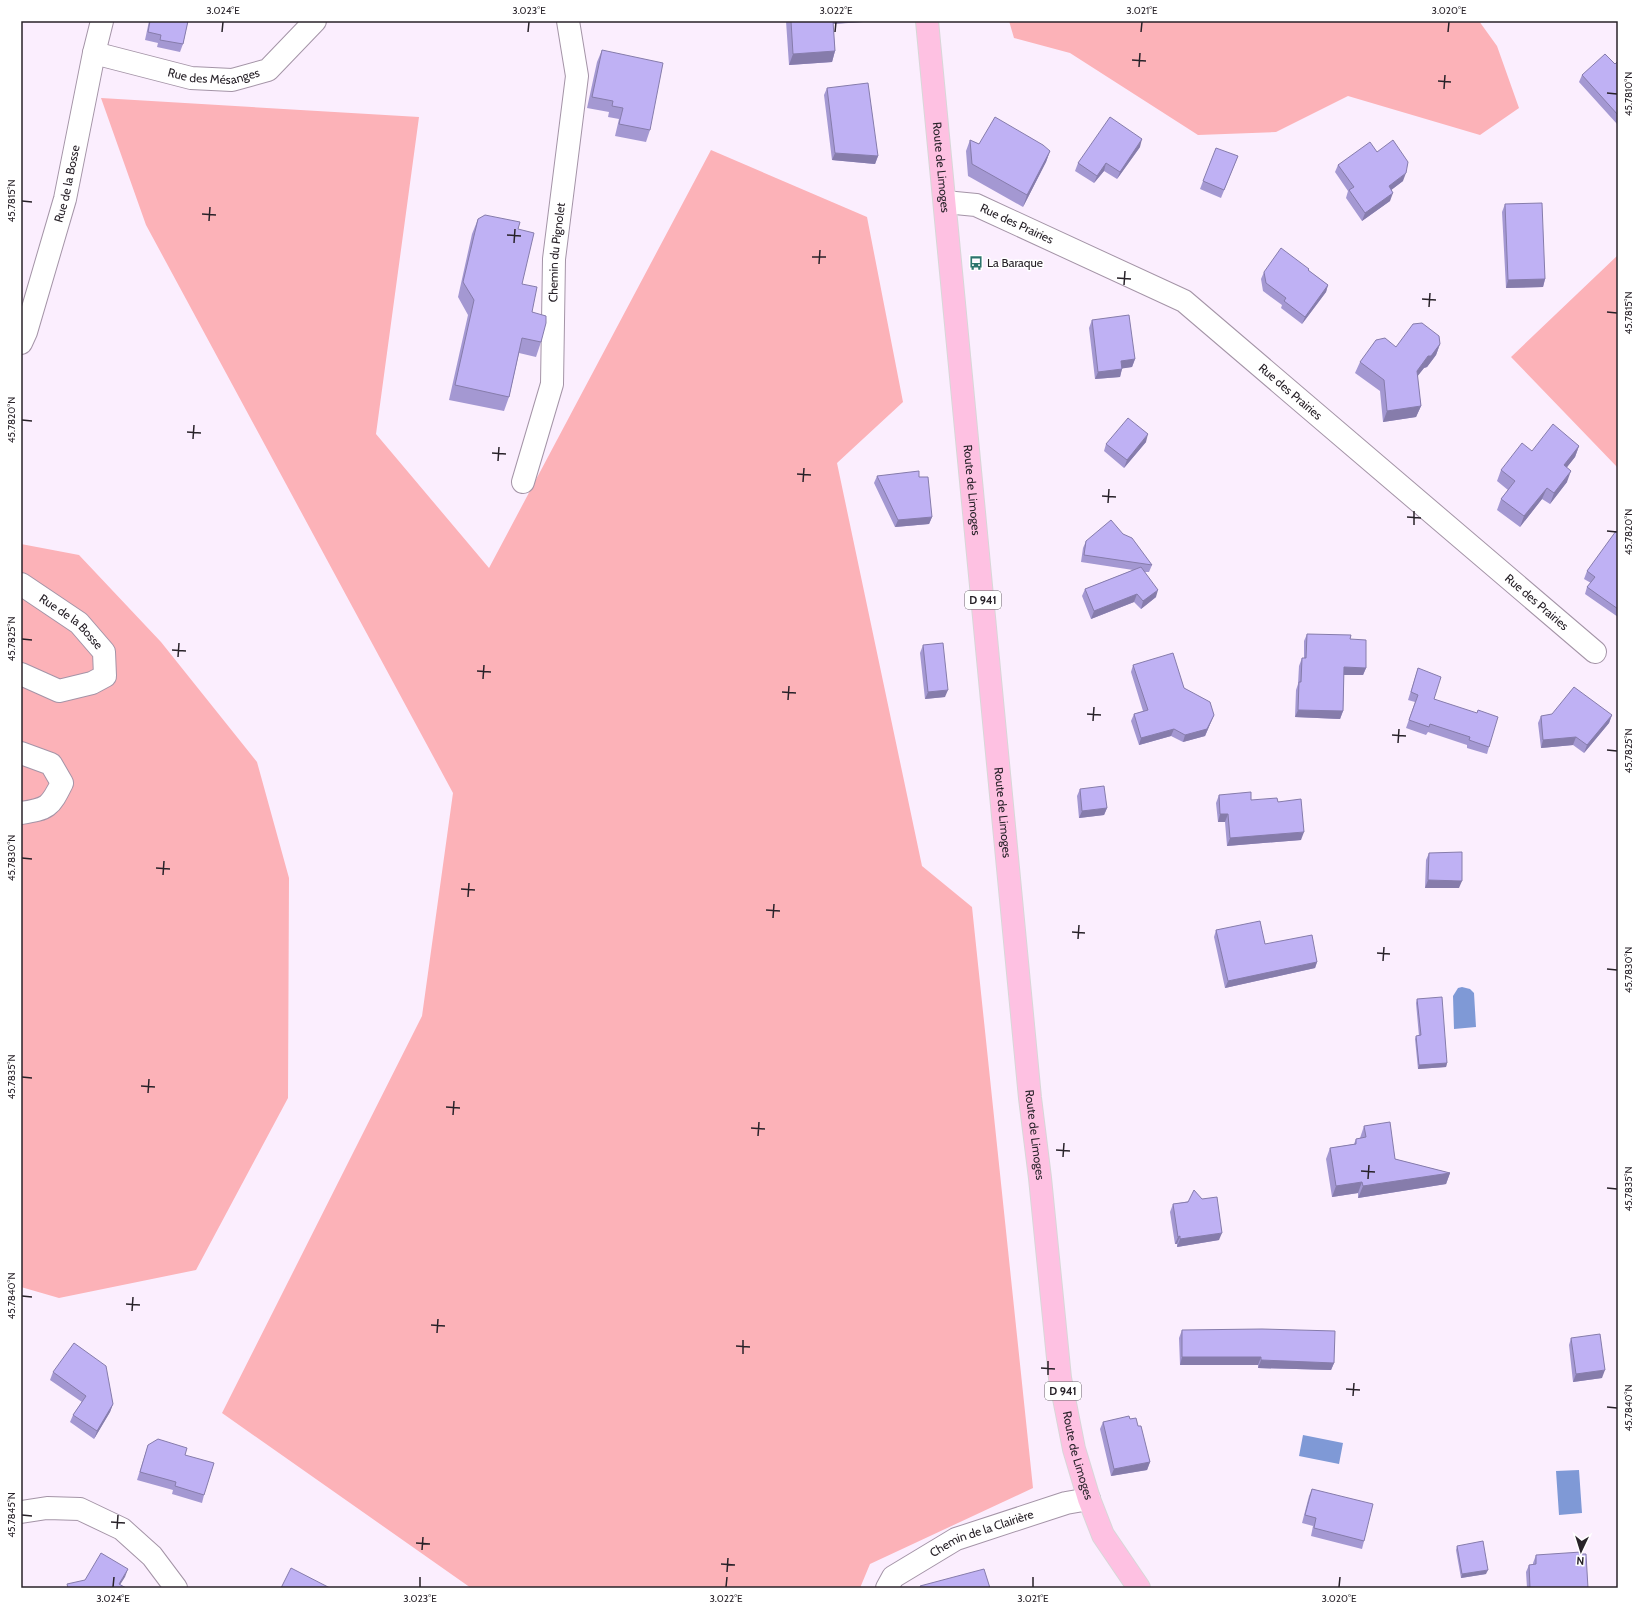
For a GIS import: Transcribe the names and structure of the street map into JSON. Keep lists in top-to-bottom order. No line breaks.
{"streets":{"main road":["Route de Limoges","D 941"],"street":["Rue des Mésanges","Rue de la Bosse","Rue des Prairies","Chemin du Pignolet","Chemin de la Clairière"]},"crossings":[["Rue des Mésanges","Rue de la Bosse"],["Route de Limoges","Rue des Prairies"],["Route de Limoges","Chemin de la Clairière"]],"places":{"bus stop":["La Baraque"]},"north":"bottom","coordinates":["3.024°E","3.023°E","3.022°E","3.021°E","3.020°E","45.7810°N","45.7815°N","45.7820°N","45.7825°N","45.7830°N","45.7835°N","45.7840°N","45.7845°N"]}
